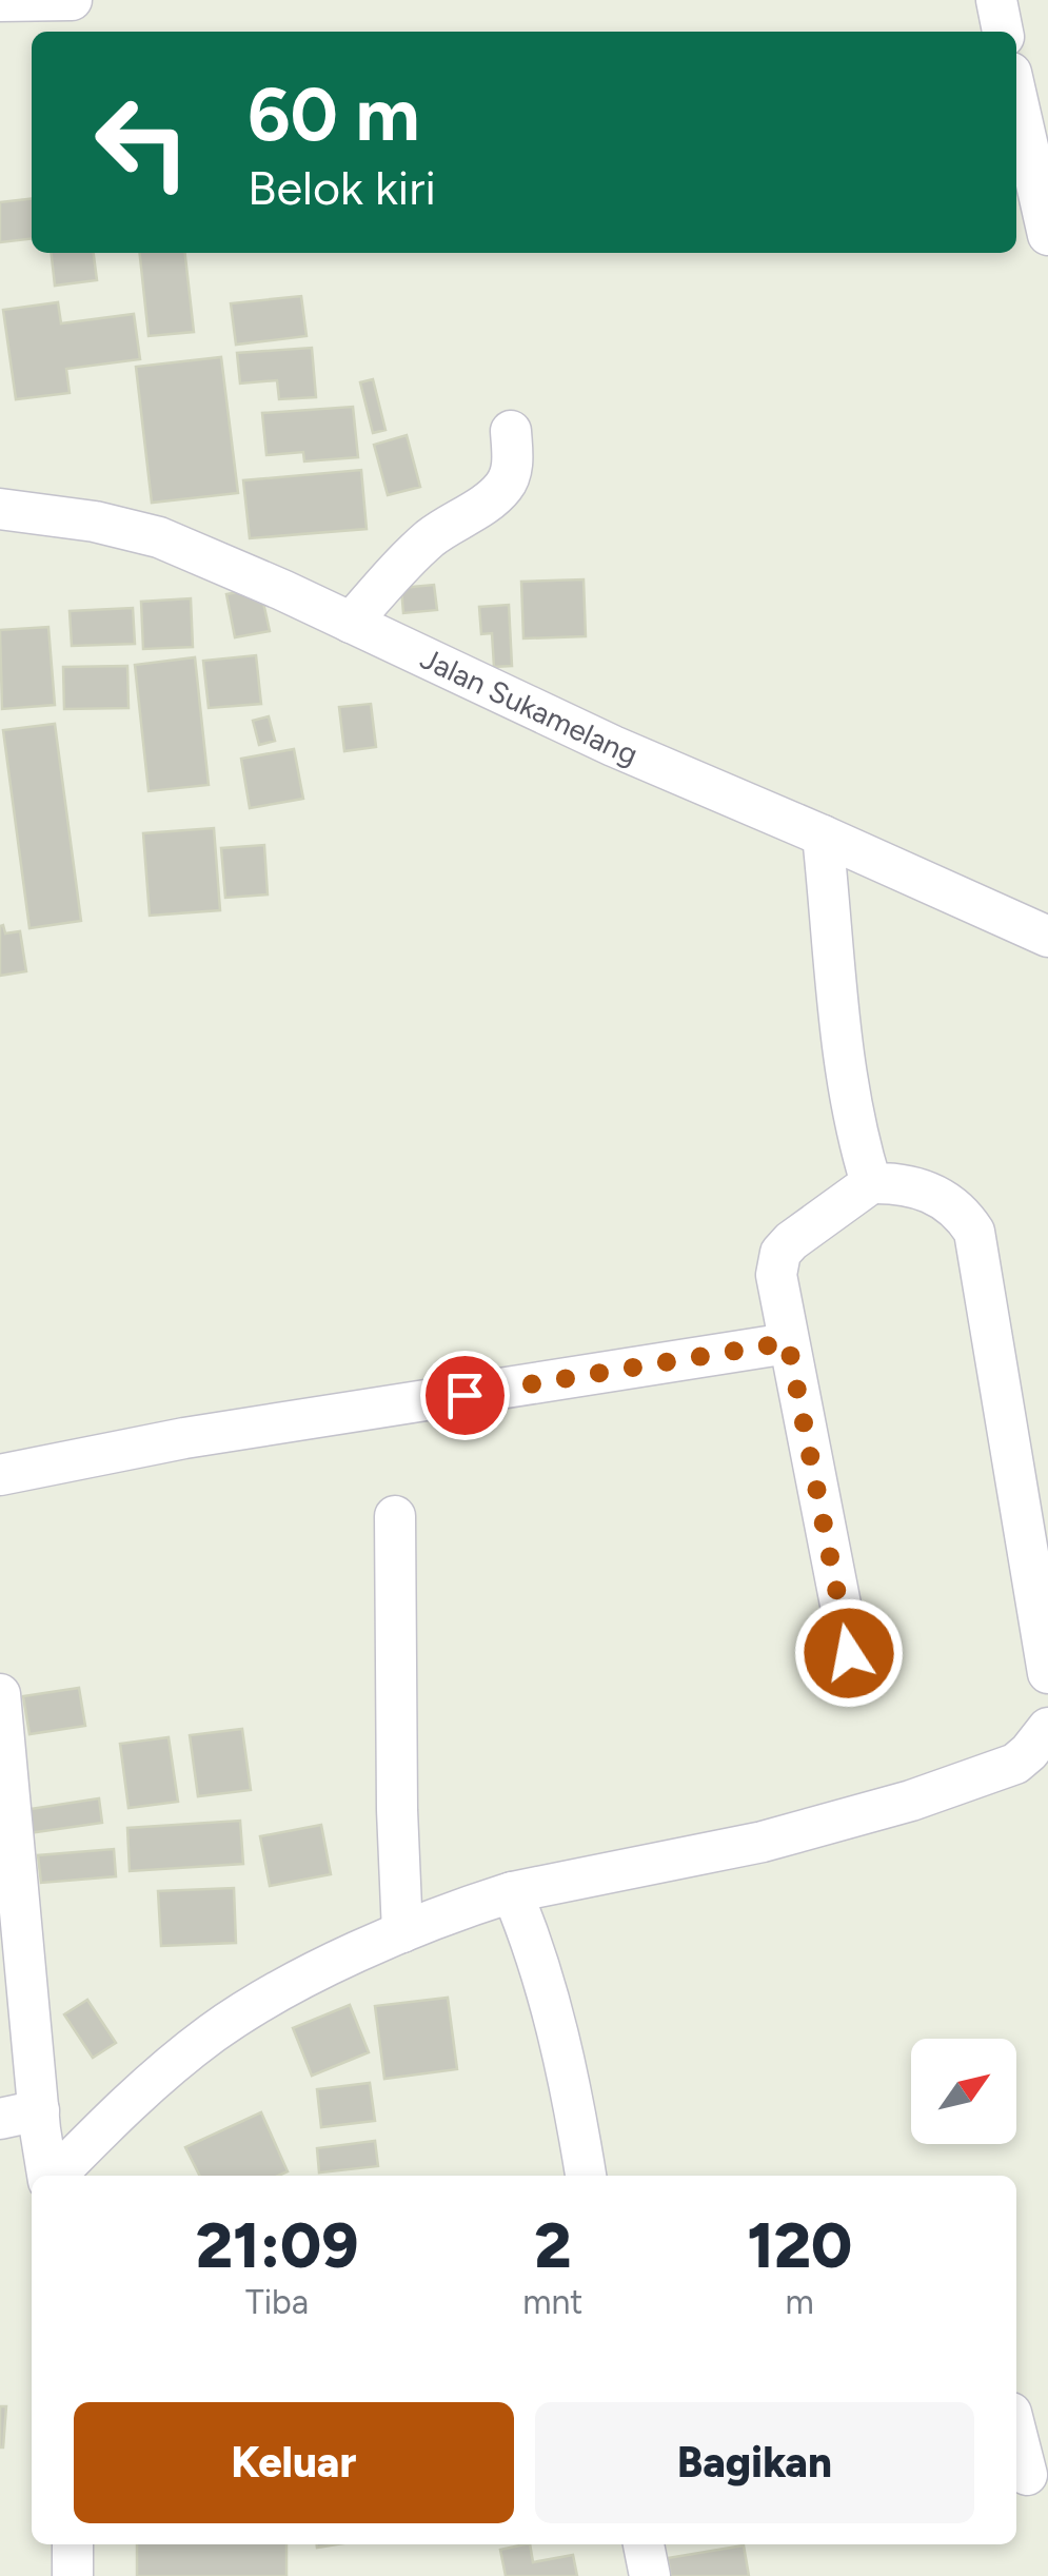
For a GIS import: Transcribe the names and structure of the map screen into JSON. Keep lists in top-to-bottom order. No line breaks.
{"streets":{"street":["Jalan Sukamelang"]},"north":"top right","page":{"turn":["60 m","Belok kiri"],"eta":["21:09","Tiba","2","mnt","120","m"],"buttons":["Keluar","Bagikan"]}}
